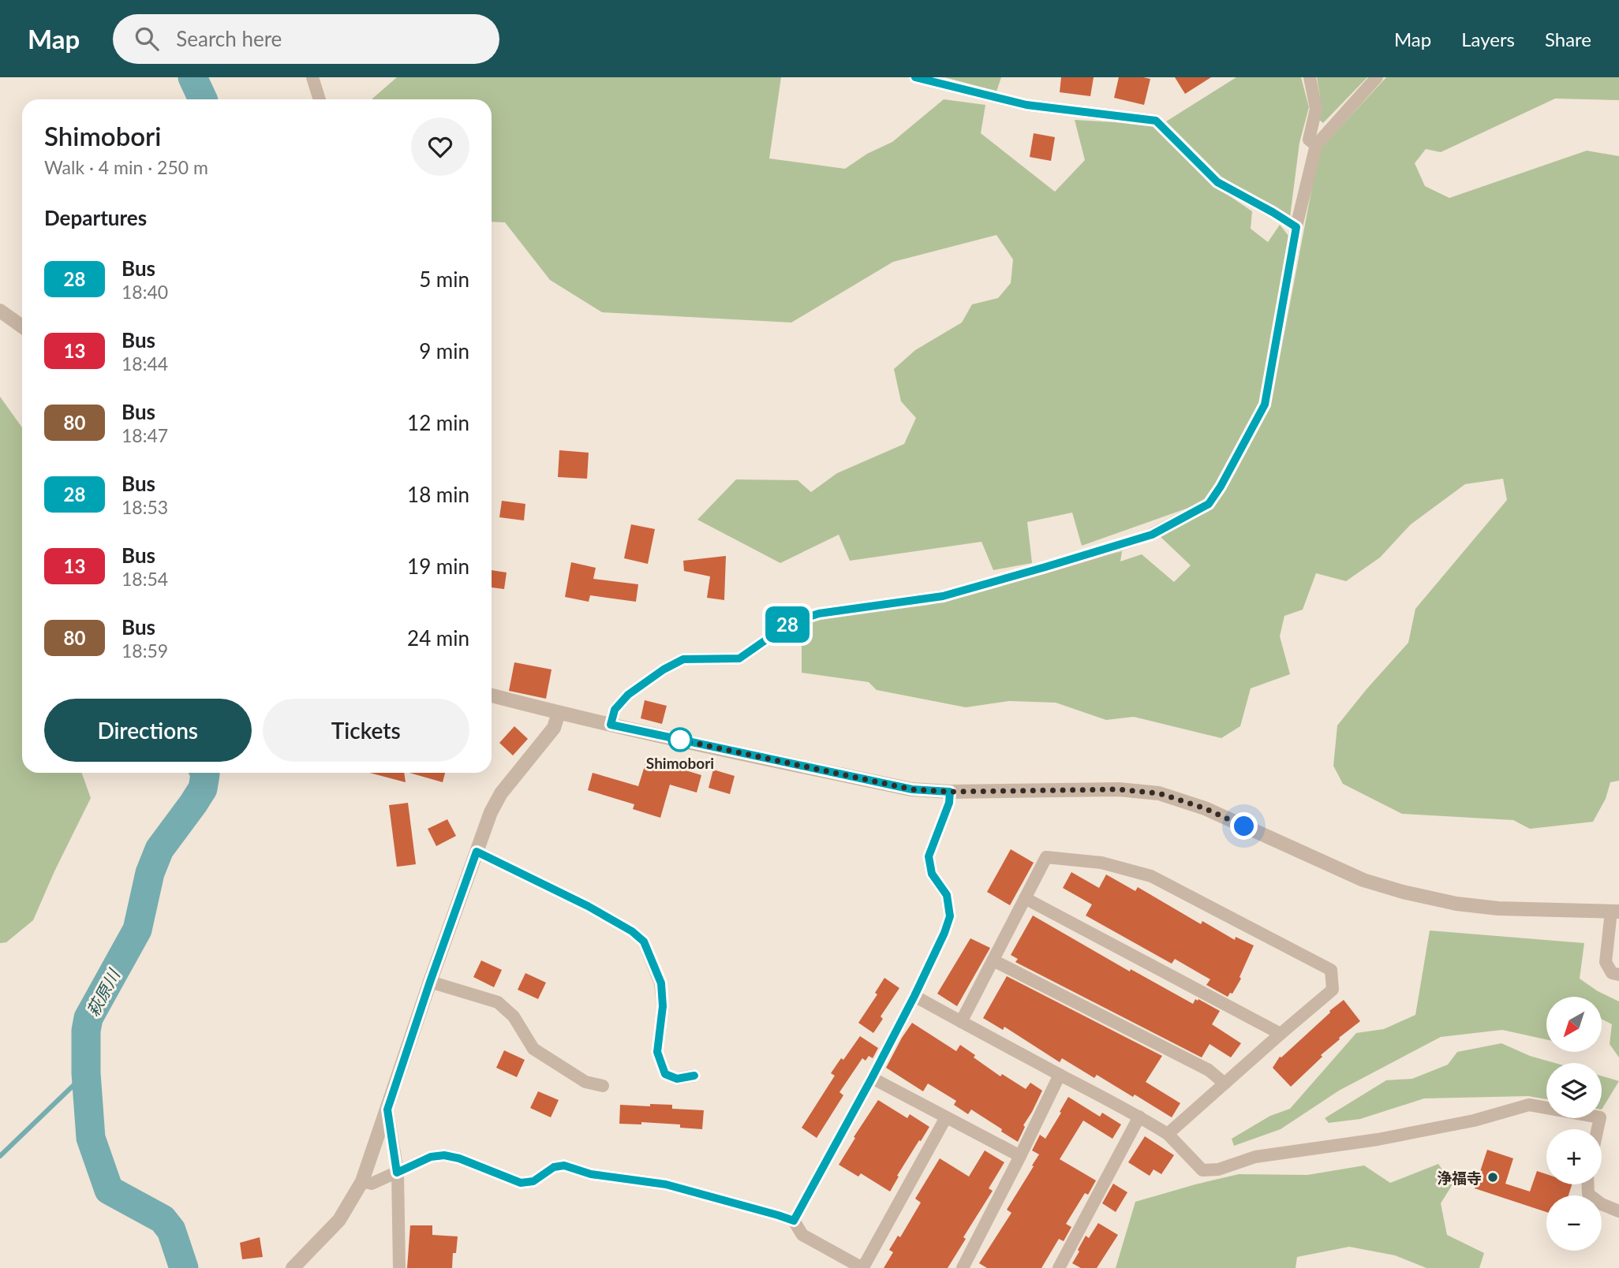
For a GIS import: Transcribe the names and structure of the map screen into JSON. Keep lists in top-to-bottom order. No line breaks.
{"water":["萩原川"],"places":["Shimobori","浄福寺"],"lines":["bus line 28"],"north":"bottom left","page":{"header":"Map","search":"Search here","nav":["Map","Layers","Share"],"on_map":"28","heading":[["Shimobori","Walk · 4 min · 250 m"],"Departures"],"list":[{"mark":"28","name":"Bus","note":"18:40","value":"5 min"},{"mark":"13","name":"Bus","note":"18:44","value":"9 min"},{"mark":"80","name":"Bus","note":"18:47","value":"12 min"},{"mark":"28","name":"Bus","note":"18:53","value":"18 min"},{"mark":"13","name":"Bus","note":"18:54","value":"19 min"},{"mark":"80","name":"Bus","note":"18:59","value":"24 min"}],"buttons":["Directions","Tickets"],"map_buttons":["+","−"]}}
